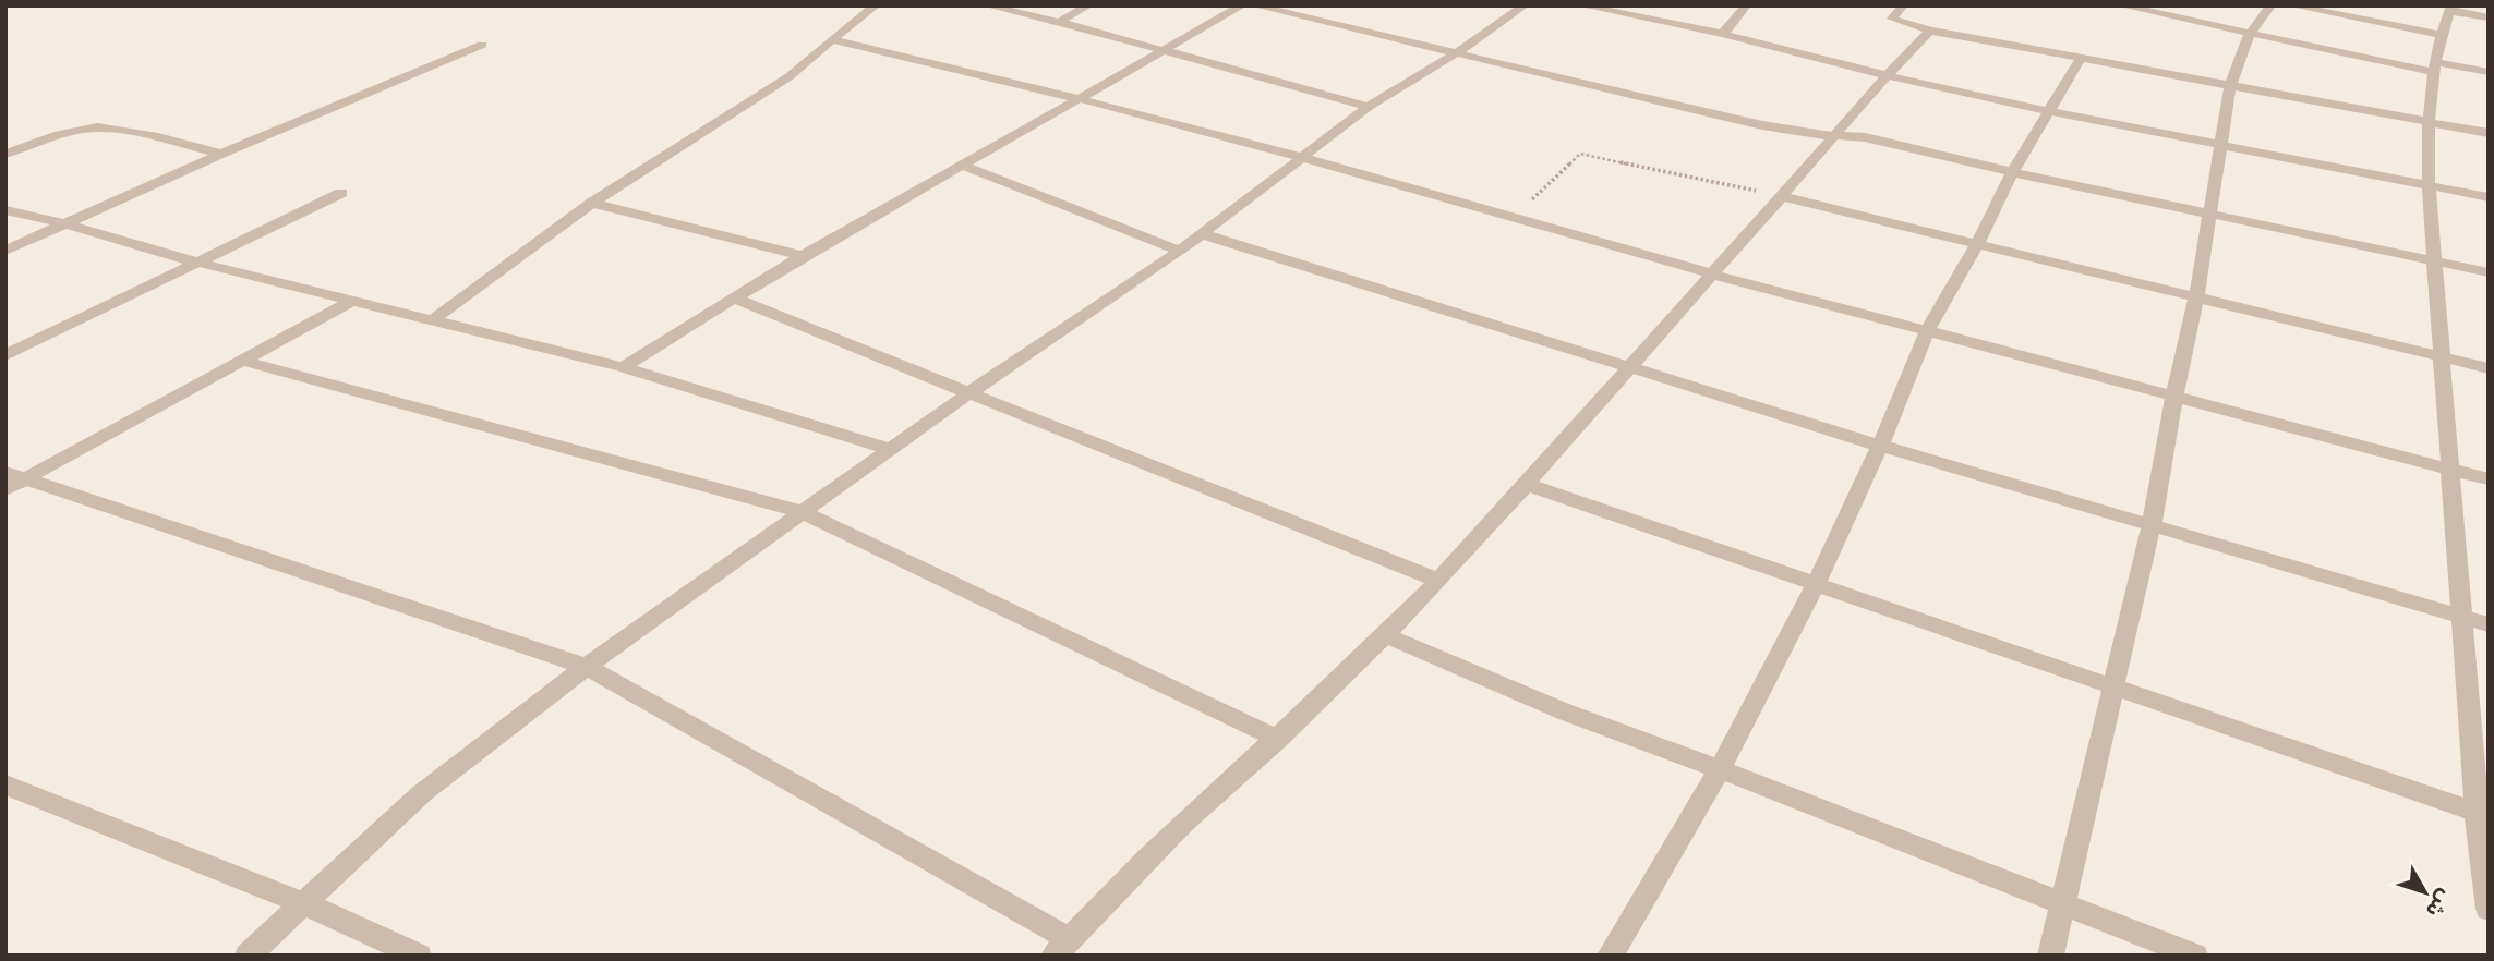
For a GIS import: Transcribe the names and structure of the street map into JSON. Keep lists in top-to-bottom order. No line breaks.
{"north":"bottom right"}
